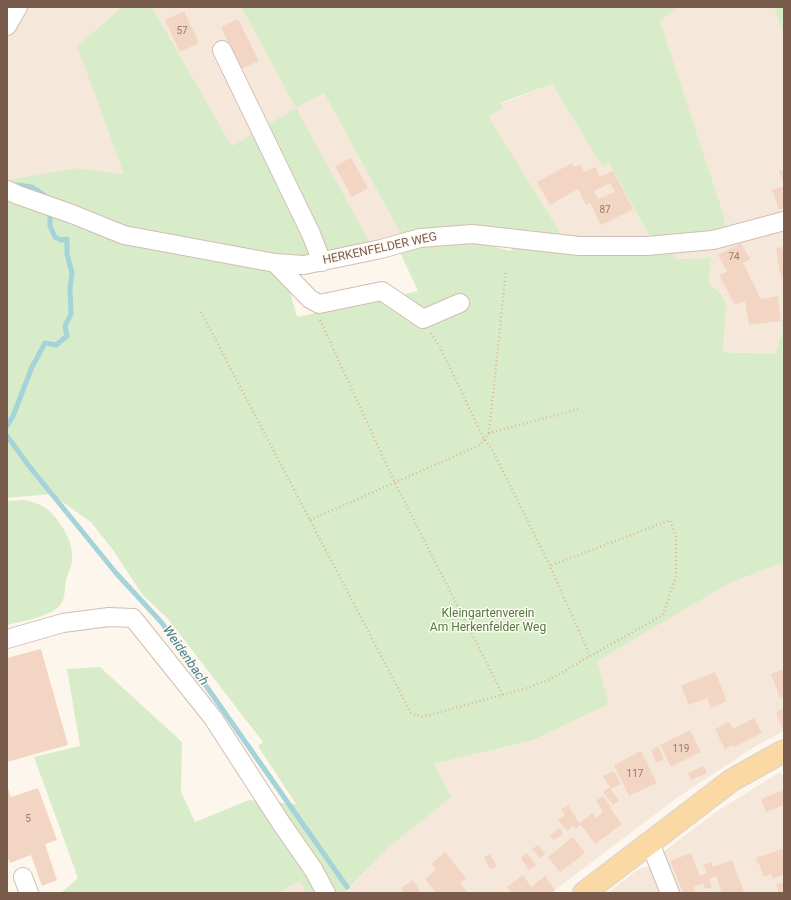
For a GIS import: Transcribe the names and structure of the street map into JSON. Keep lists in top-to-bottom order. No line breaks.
{"streets":{"street":["HERKENFELDER WEG"]},"water":["Weidenbach"],"parks":["Kleingartenverein Am Herkenfelder Weg"],"house_numbers":["57","87","74","119","117","5"]}
